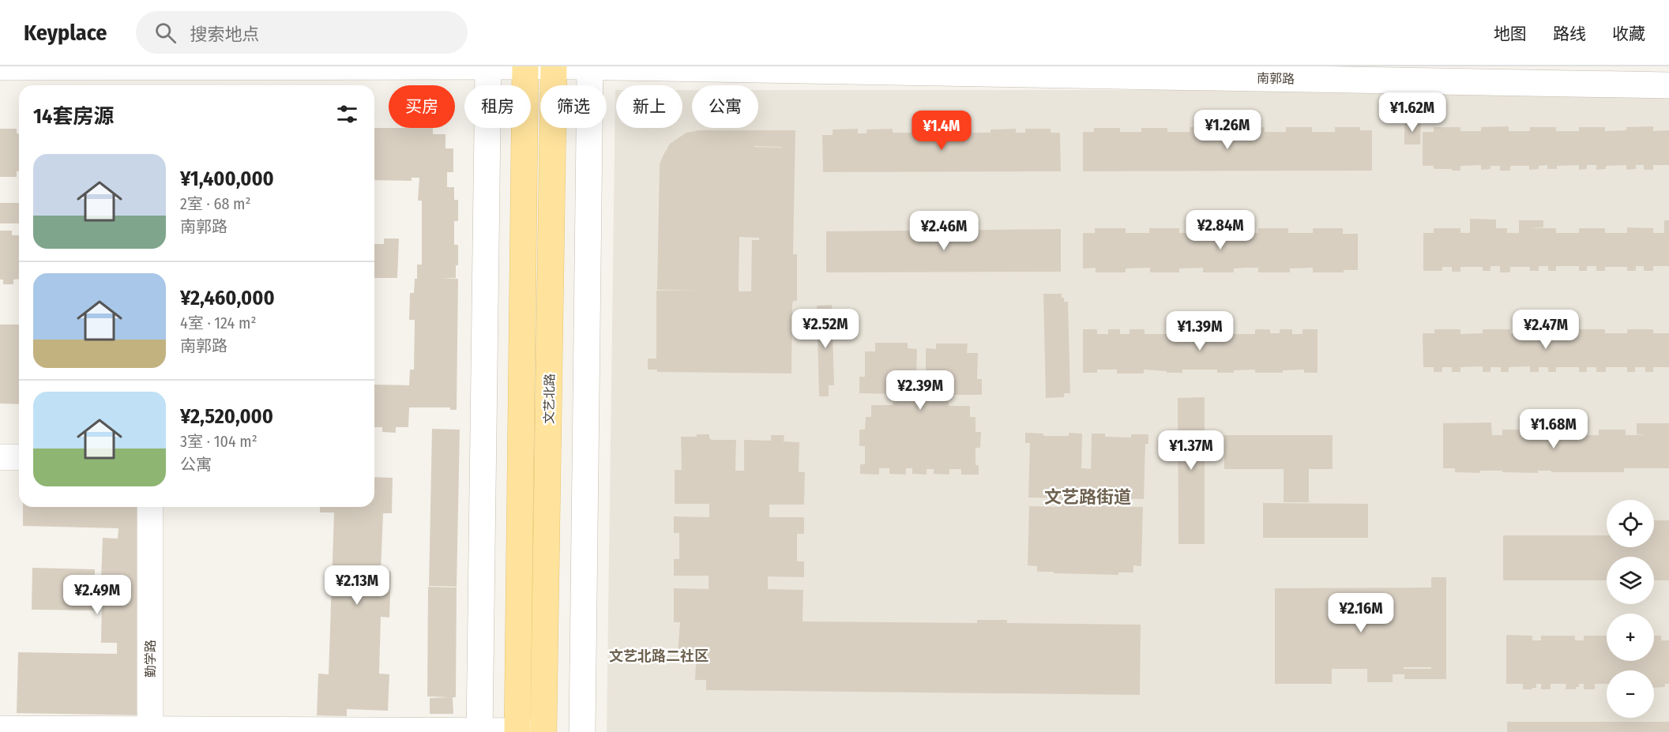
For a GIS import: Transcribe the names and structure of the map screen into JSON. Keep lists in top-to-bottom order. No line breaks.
{"streets":{"main road":["文艺北路"],"street":["南郭路","勤学路"]},"districts":["文艺路街道","文艺北路二社区"],"page":{"header":"Keyplace","search":"搜索地点","nav":["地图","路线","收藏"],"chip":["买房","租房","筛选","新上","公寓"],"heading":"14套房源","price":["¥1.62M","¥1.26M","¥1.4M","¥2.84M","¥2.46M","¥2.52M","¥2.47M","¥1.39M","¥2.39M","¥1.68M","¥1.37M","¥2.13M","¥2.49M","¥2.16M"],"list":[{"name":"¥1,400,000","note":"2室 · 68 m² · 南郭路"},{"name":"¥2,460,000","note":"4室 · 124 m² · 南郭路"},{"name":"¥2,520,000","note":"3室 · 104 m² · 公寓"}],"map_buttons":["+","−"]}}
